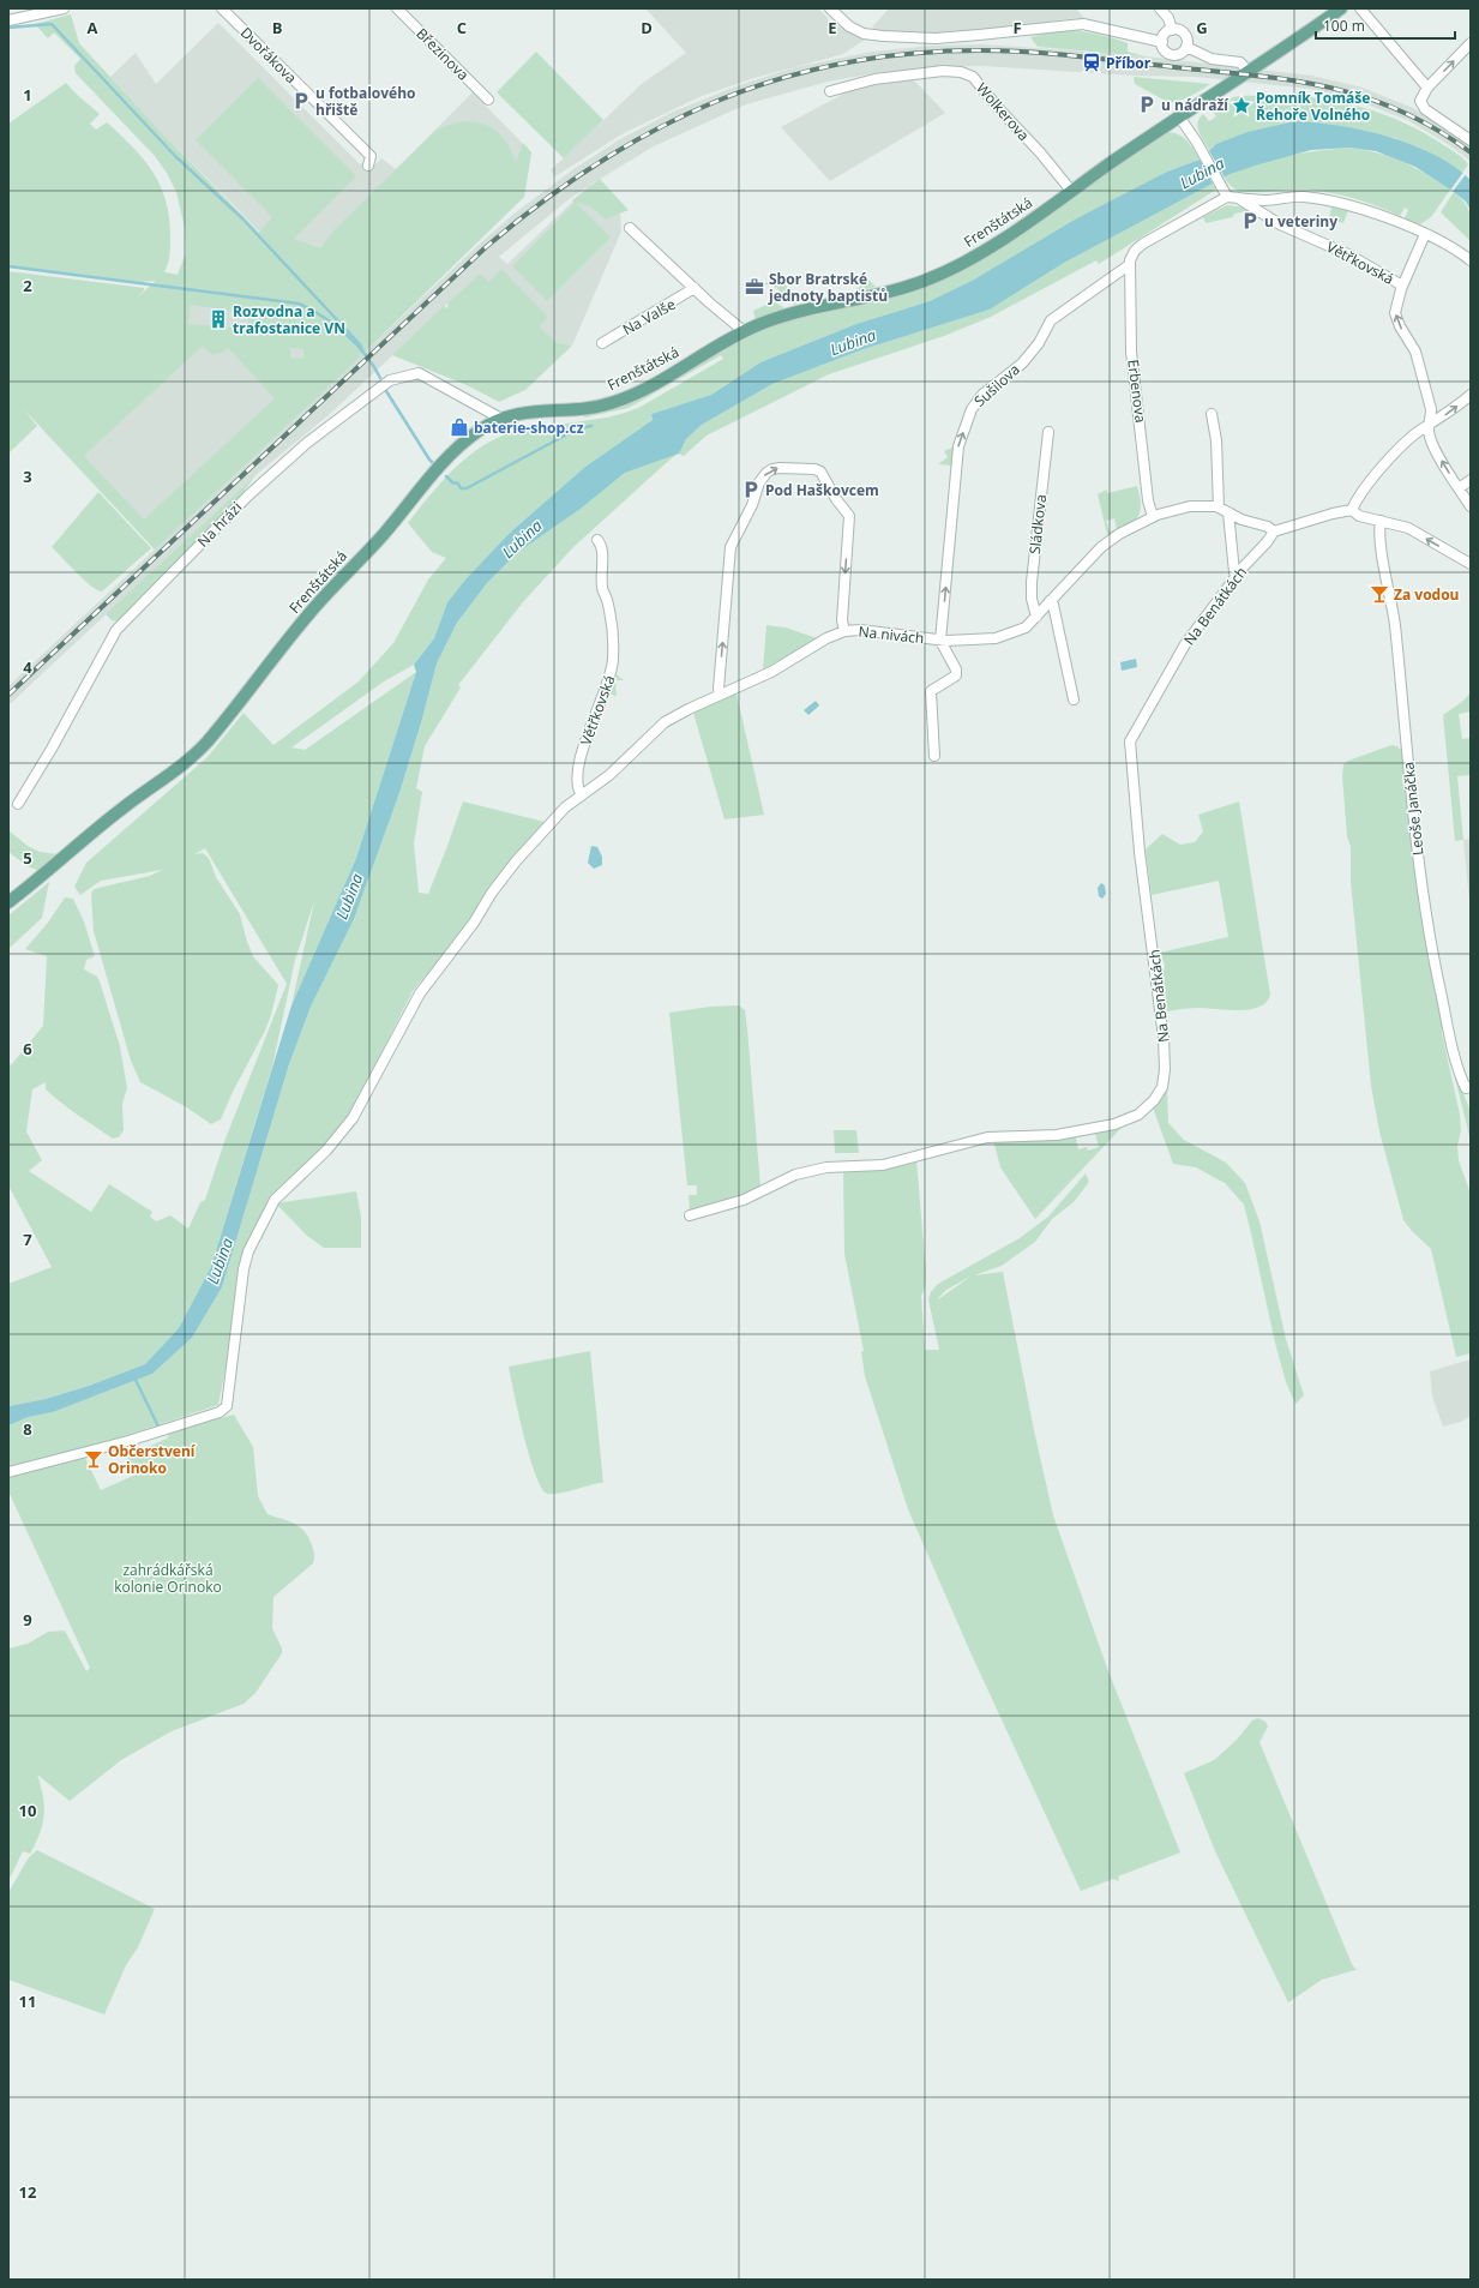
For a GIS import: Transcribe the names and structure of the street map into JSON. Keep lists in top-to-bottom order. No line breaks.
{"streets":{"main road":["Frenštátská"],"street":["Březinova","Dvořákova","Wolkerova","Větřkovská","Na Valše","Sušilova","Erbenova","Na hrázi","Sládkova","Na Benátkách","Na nivách","Leoše Janáčka"]},"crossings":[["Wolkerova","Frenštátská"],["Frenštátská","Na hrázi"],["Větřkovská","Na nivách"],["Sušilova","Erbenova"],["Sušilova","Na nivách"],["Erbenova","Na nivách"],["Sládkova","Na nivách"],["Na Benátkách","Na nivách"]],"one_way":["Sušilova"],"water":["Lubina"],"parks":["zahrádkářská kolonie Orinoko"],"places":{"station":["Příbor"],"parking":["u fotbalového hřiště","u nádraží","u veteriny","Pod Haškovcem"],"place":["Pomník Tomáše Řehoře Volného"],"office":["Sbor Bratrské jednoty baptistů"],"building":["Rozvodna a trafostanice VN"],"shop":["baterie-shop.cz"],"bar":["Za vodou","Občerstvení Orinoko"]},"scale_bar":"100 m","grid":{"columns":["A","B","C","D","E","F","G"],"rows":["1","2","3","4","5","6","7","8","9","10","11","12"]}}
